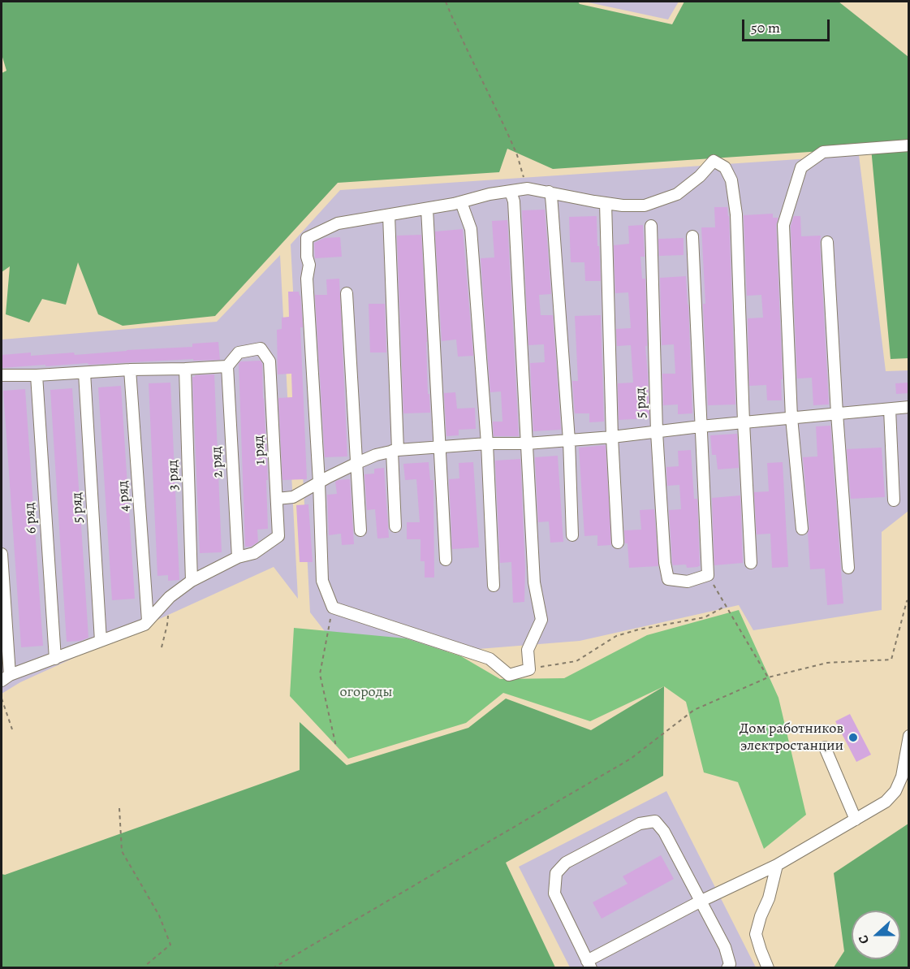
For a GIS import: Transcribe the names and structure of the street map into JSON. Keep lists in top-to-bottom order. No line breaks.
{"streets":{"street":["5 ряд","1 ряд","2 ряд","3 ряд","4 ряд","6 ряд"]},"crossings":[["1 ряд","2 ряд"]],"parks":["огороды"],"places":["Дом работников электростанции"],"scale_bar":"50 m","north":"left"}
